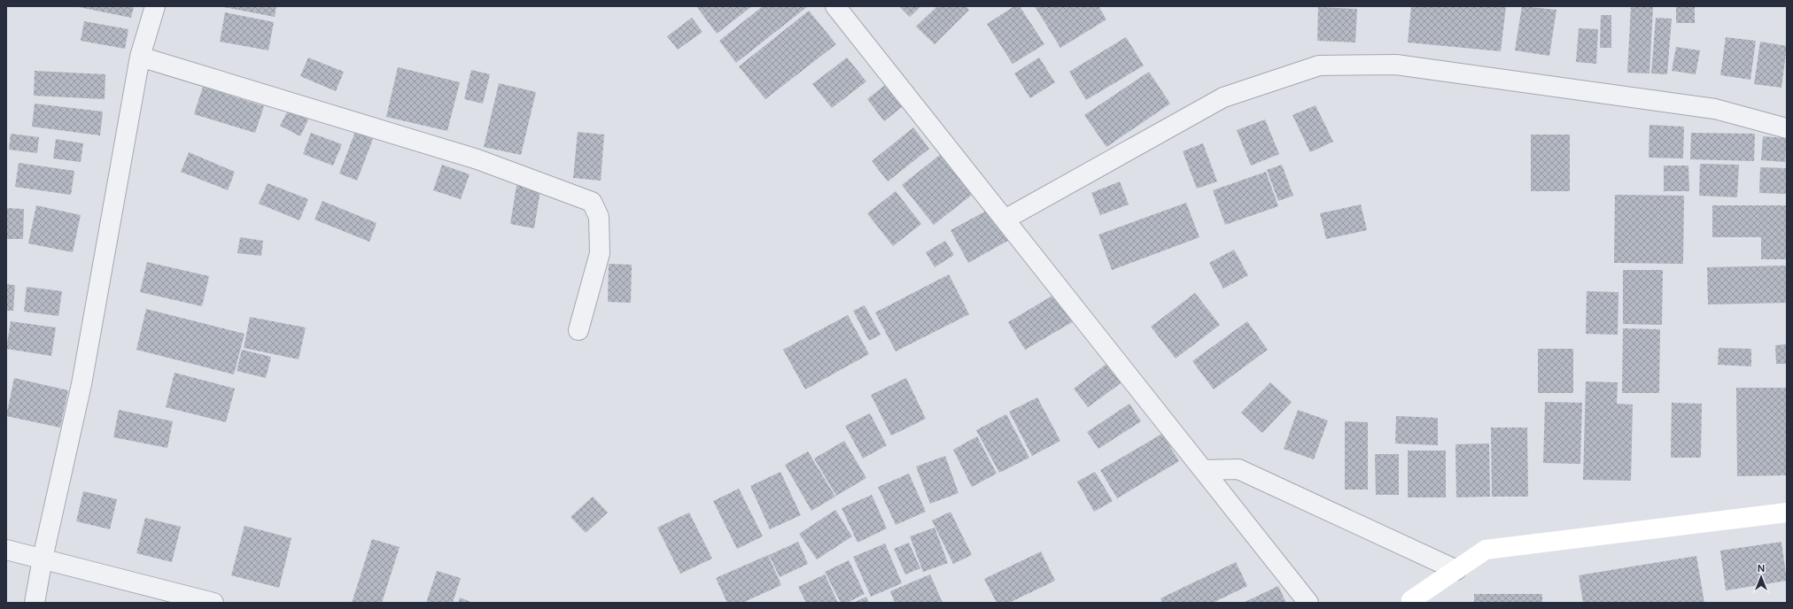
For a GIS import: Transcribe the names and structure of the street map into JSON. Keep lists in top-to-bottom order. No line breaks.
{"north":"top"}
